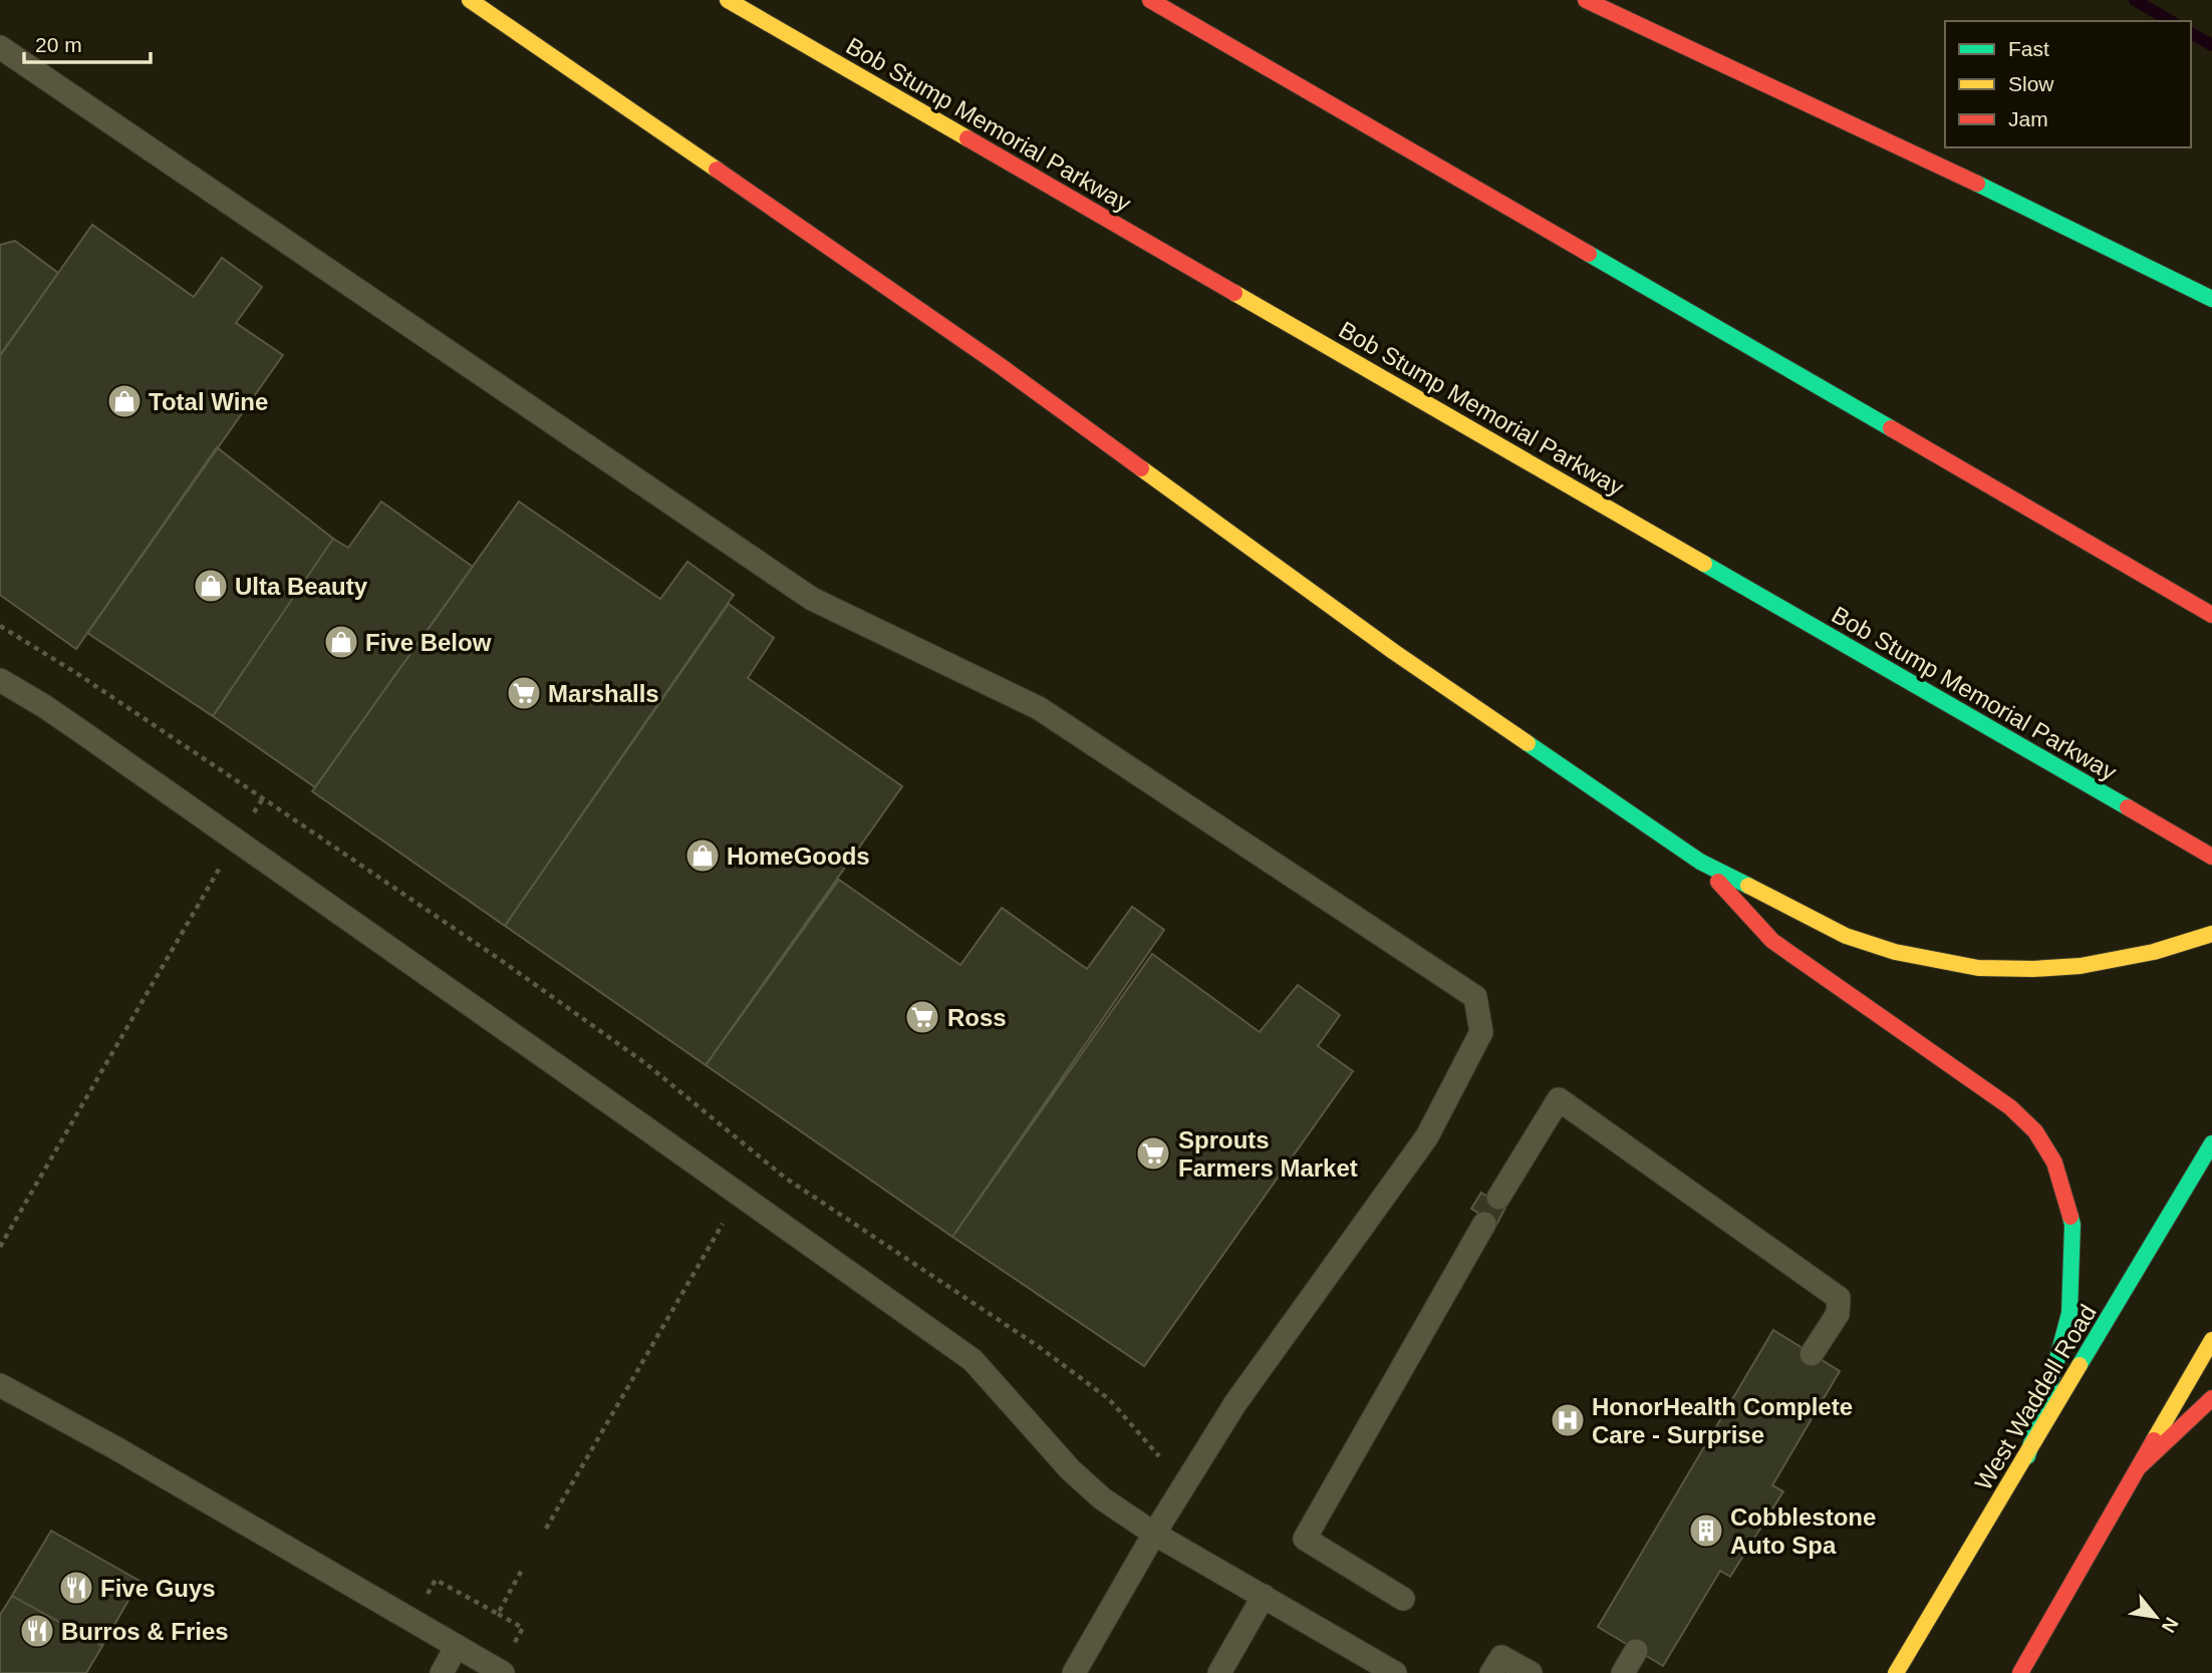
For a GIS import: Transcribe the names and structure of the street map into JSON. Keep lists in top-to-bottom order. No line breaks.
{"streets":{"main road":["Bob Stump Memorial Parkway","West Waddell Road"]},"places":{"shop":["Total Wine","Ulta Beauty","Five Below","HomeGoods"],"supermarket":["Marshalls","Ross","Sprouts Farmers Market"],"hospital":["HonorHealth Complete Care - Surprise"],"building":["Cobblestone Auto Spa"],"restaurant":["Five Guys","Burros & Fries"]},"legend":["Fast","Slow","Jam"],"scale_bar":"20 m","north":"bottom right"}
